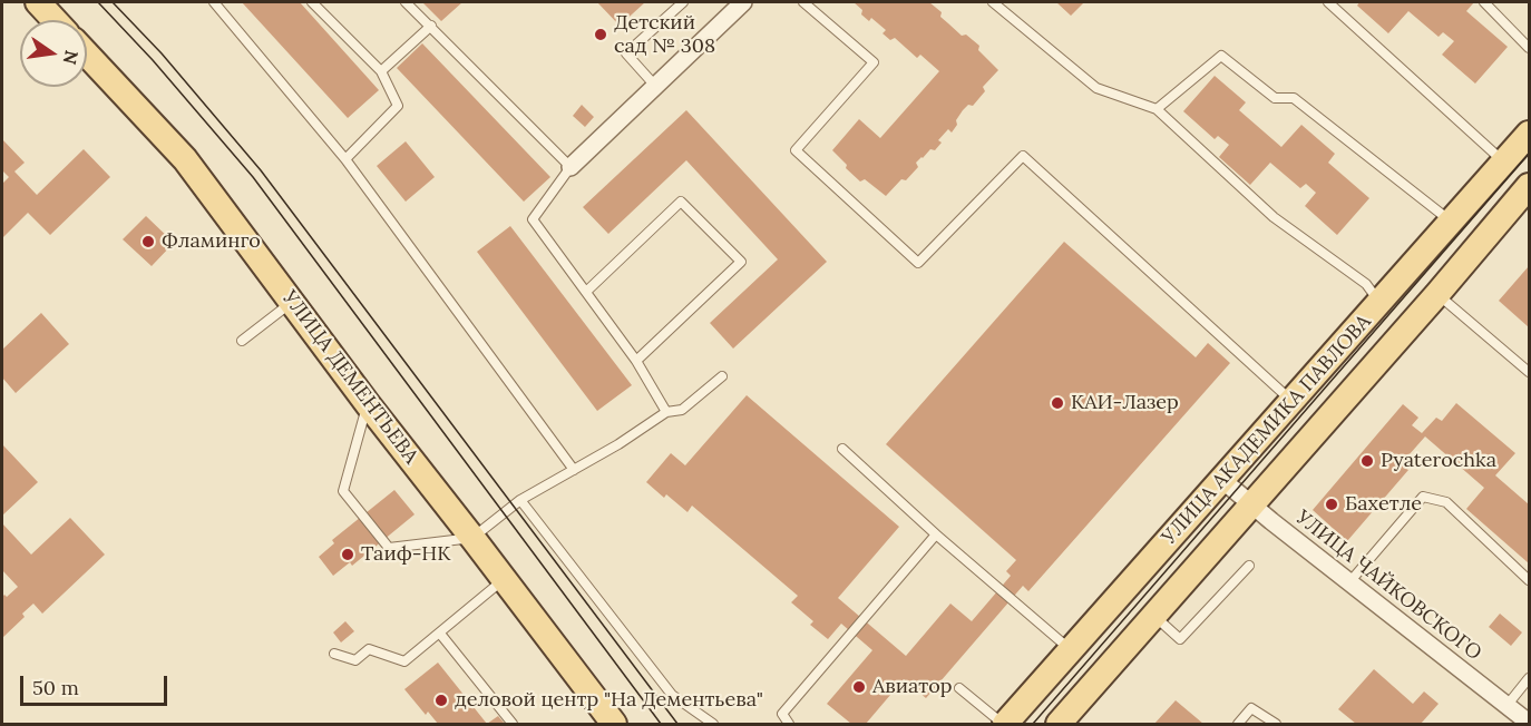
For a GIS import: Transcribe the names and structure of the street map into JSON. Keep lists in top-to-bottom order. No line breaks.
{"streets":{"main road":["УЛИЦА ДЕМЕНТЬЕВА","УЛИЦА АКАДЕМИКА ПАВЛОВА"],"street":["УЛИЦА ЧАЙКОВСКОГО"]},"crossings":[["УЛИЦА АКАДЕМИКА ПАВЛОВА","УЛИЦА ЧАЙКОВСКОГО"]],"places":["Детский сад № 308","Фламинго","КАИ-Лазер","Pyaterochka","Бахетле","Таиф-НК","Авиатор","деловой центр \"На Дементьева\""],"scale_bar":"50 m","north":"right"}
